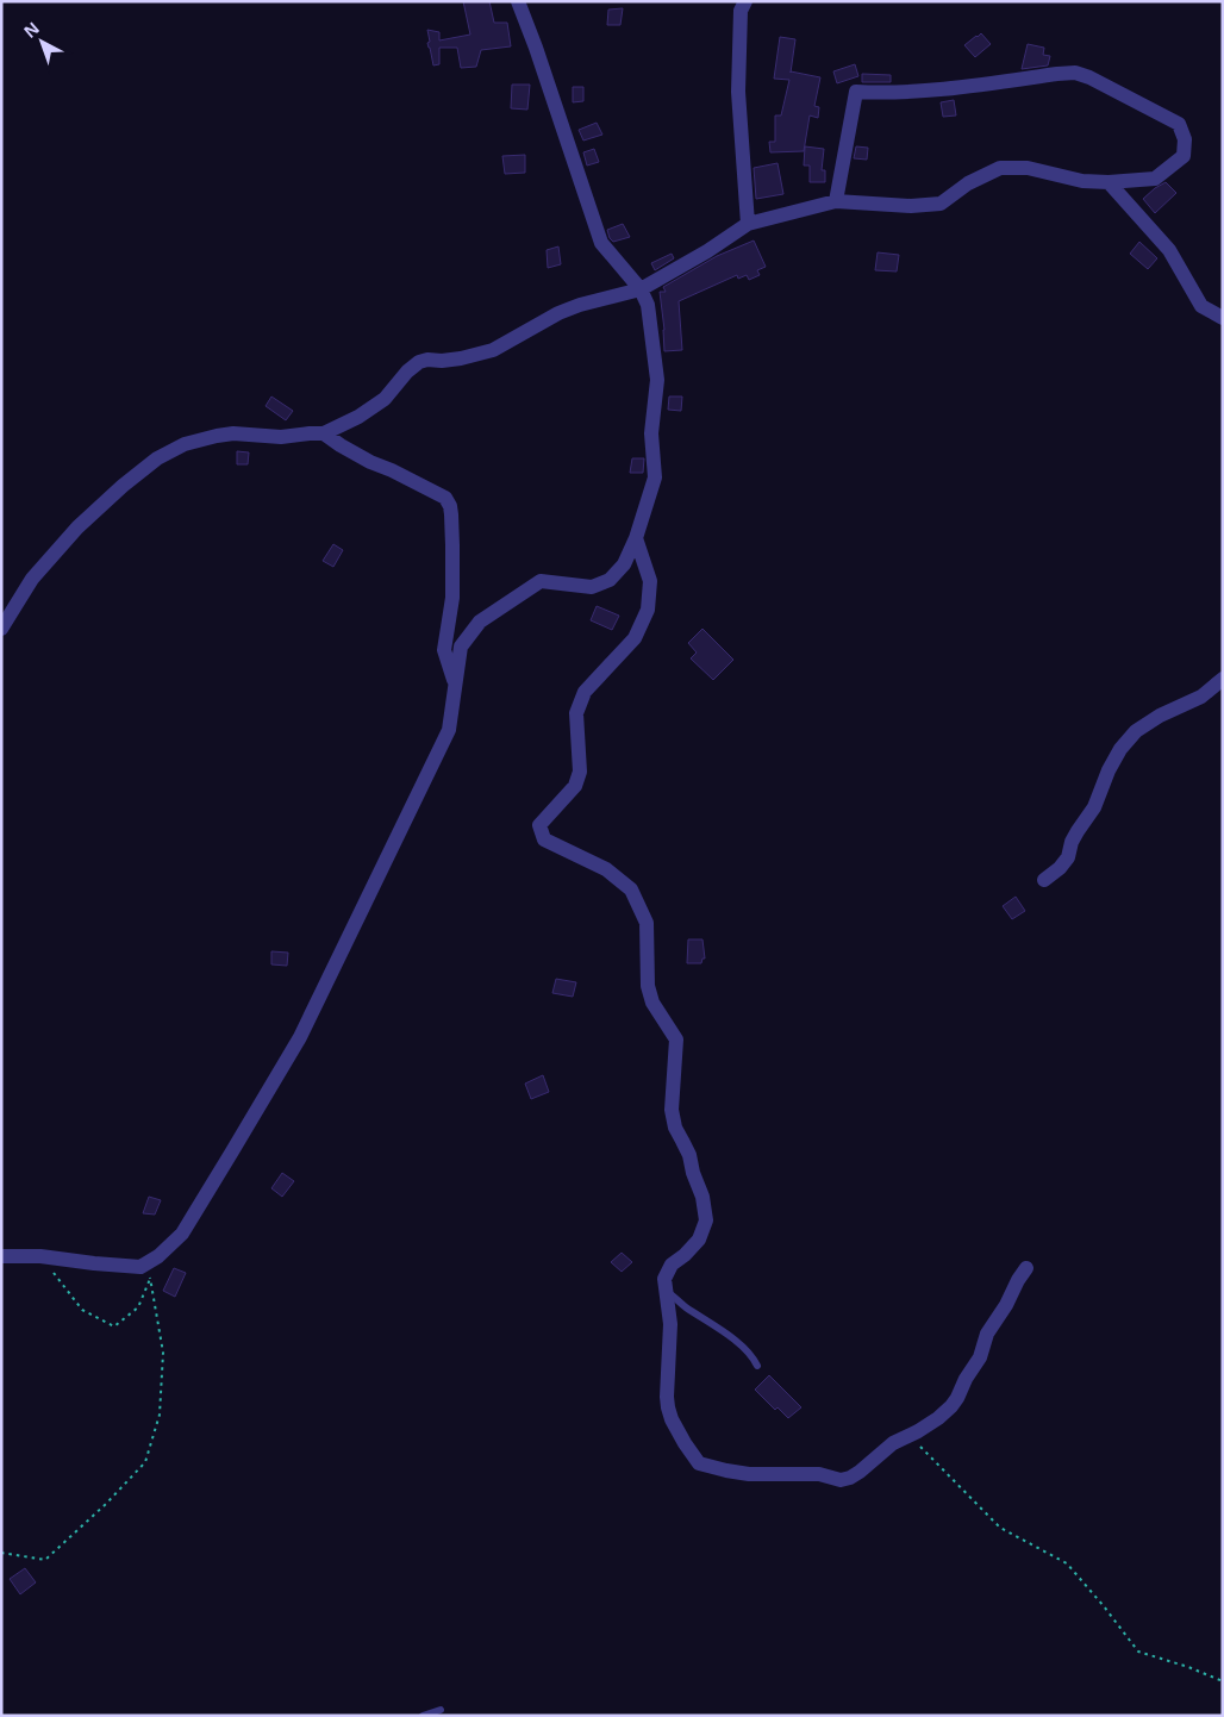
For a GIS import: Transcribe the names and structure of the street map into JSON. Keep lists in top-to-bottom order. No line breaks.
{"north":"top left"}
